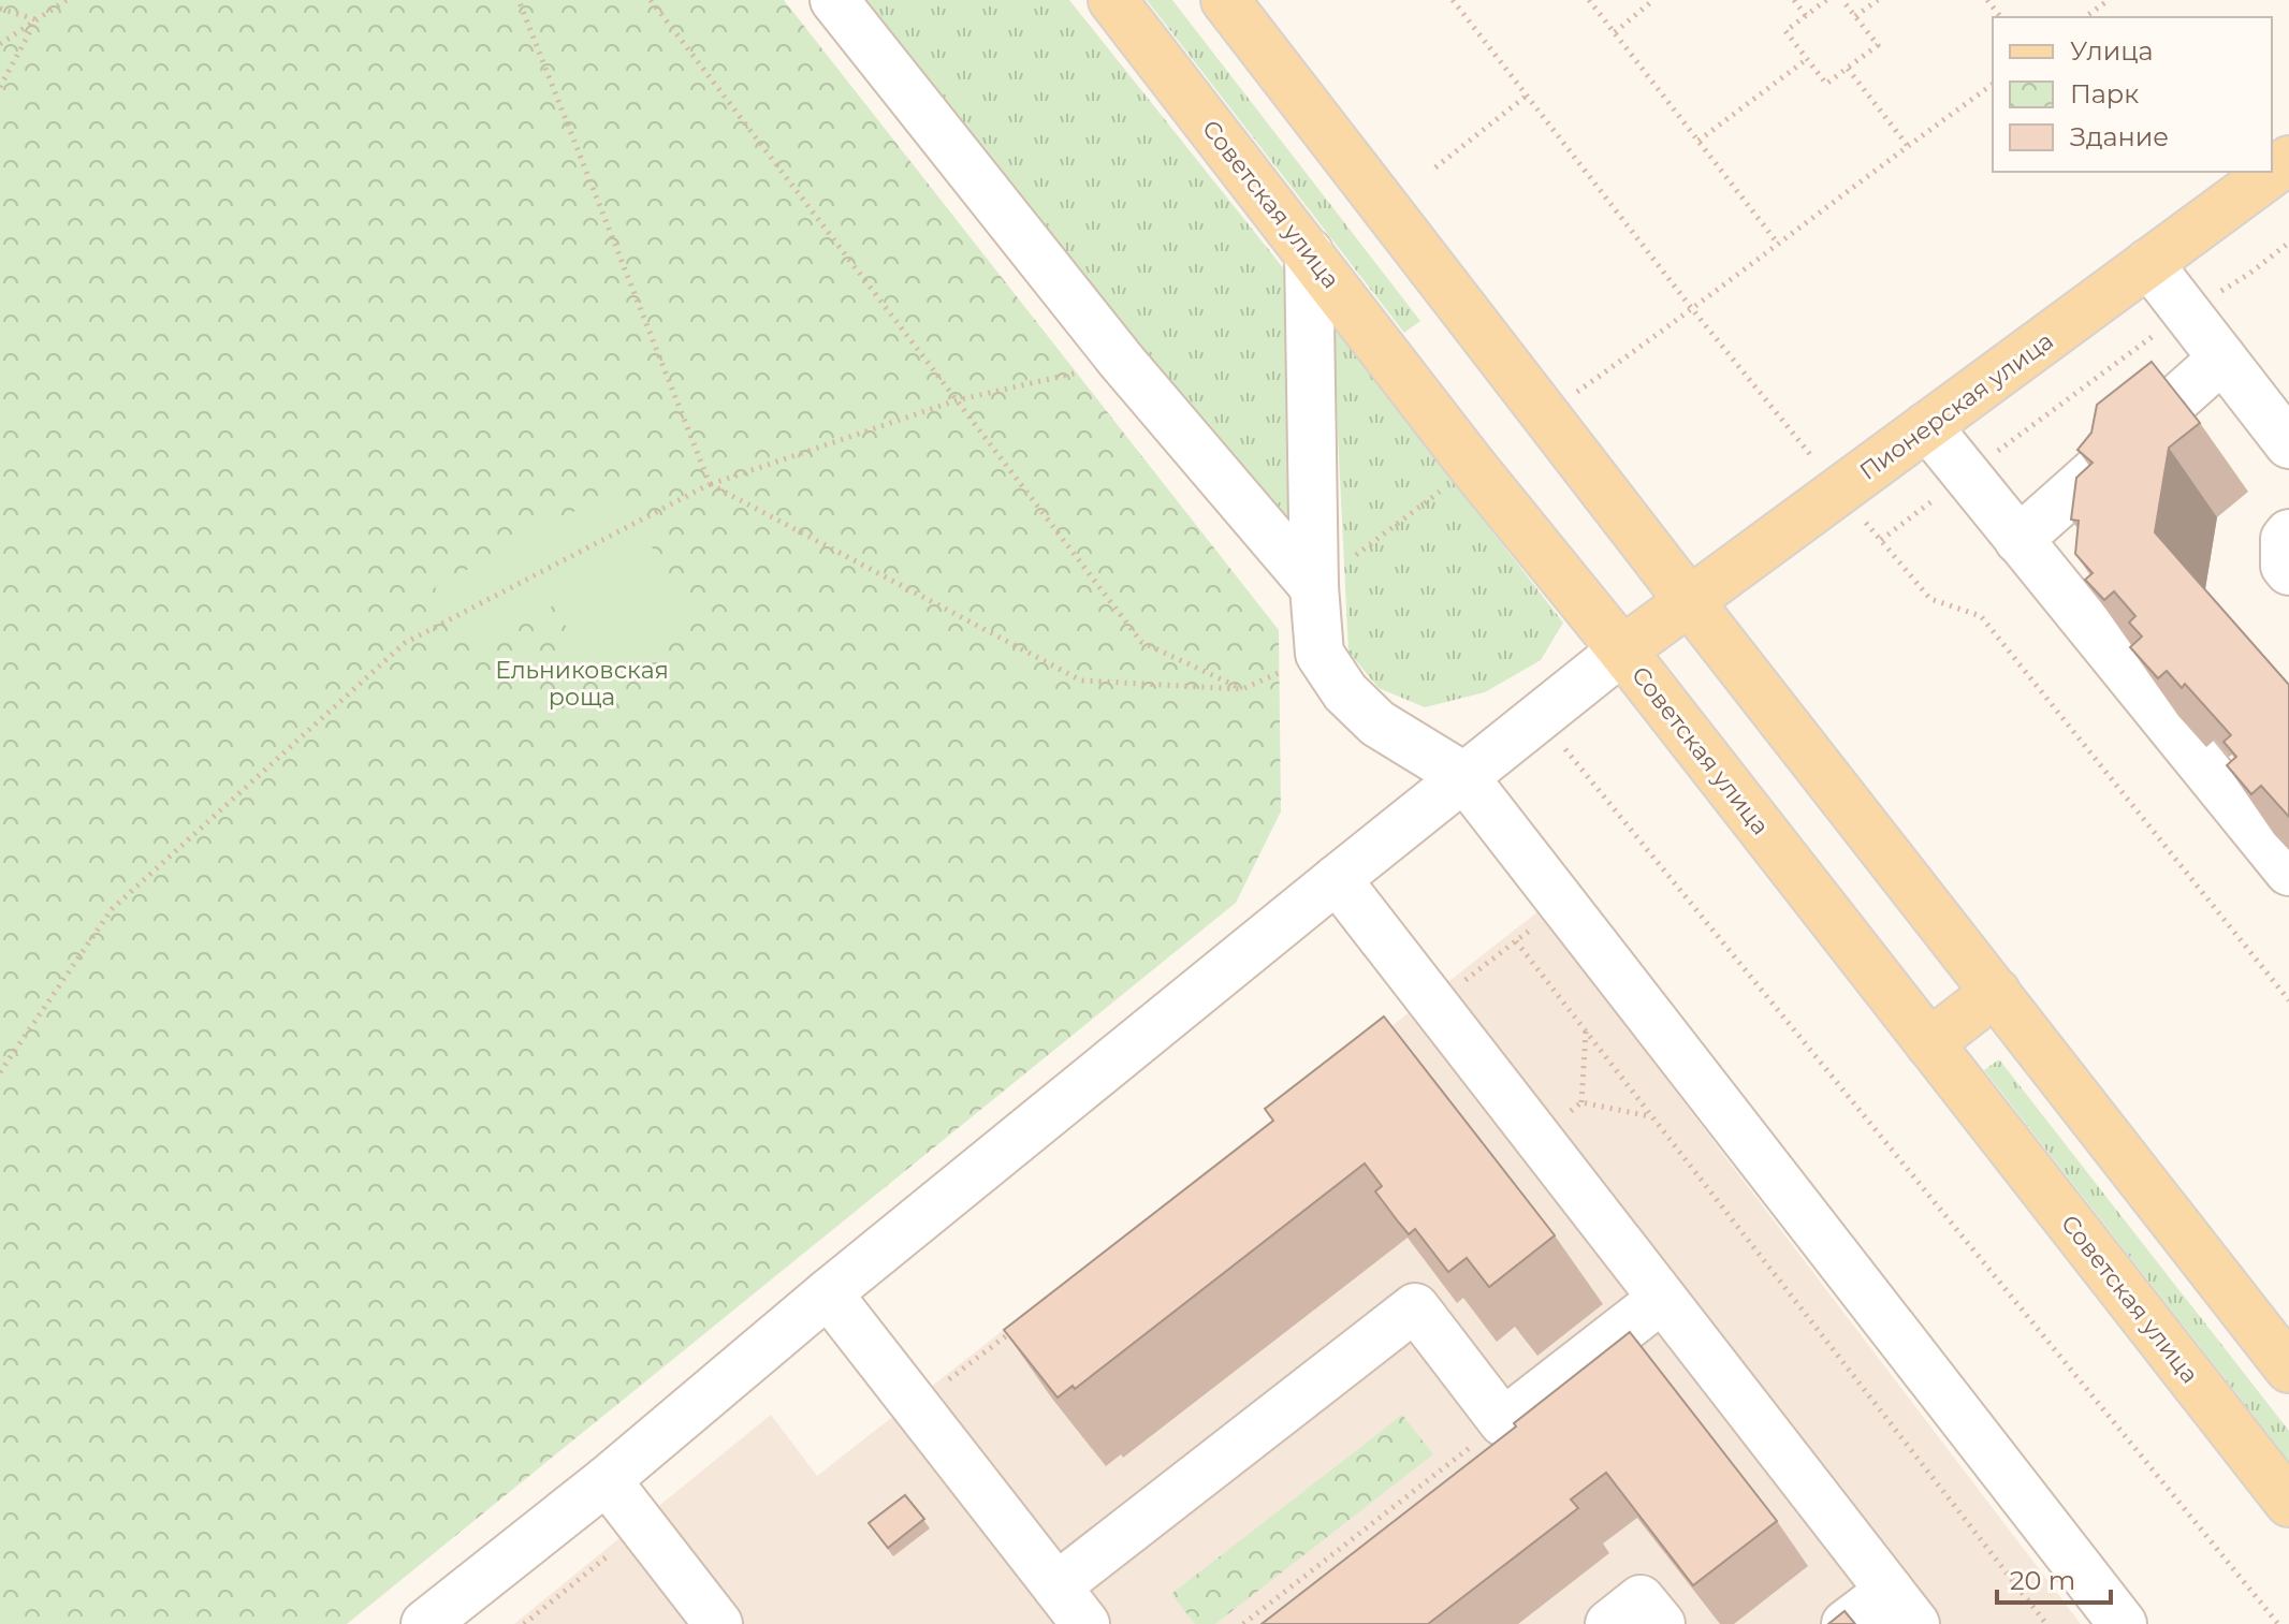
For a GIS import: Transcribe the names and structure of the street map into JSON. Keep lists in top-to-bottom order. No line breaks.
{"streets":{"main road":["Советская улица","Пионерская улица"]},"crossings":[["Советская улица","Пионерская улица"]],"parks":["Ельниковская роща"],"legend":["Улица","Парк","Здание"],"scale_bar":"20 m"}
